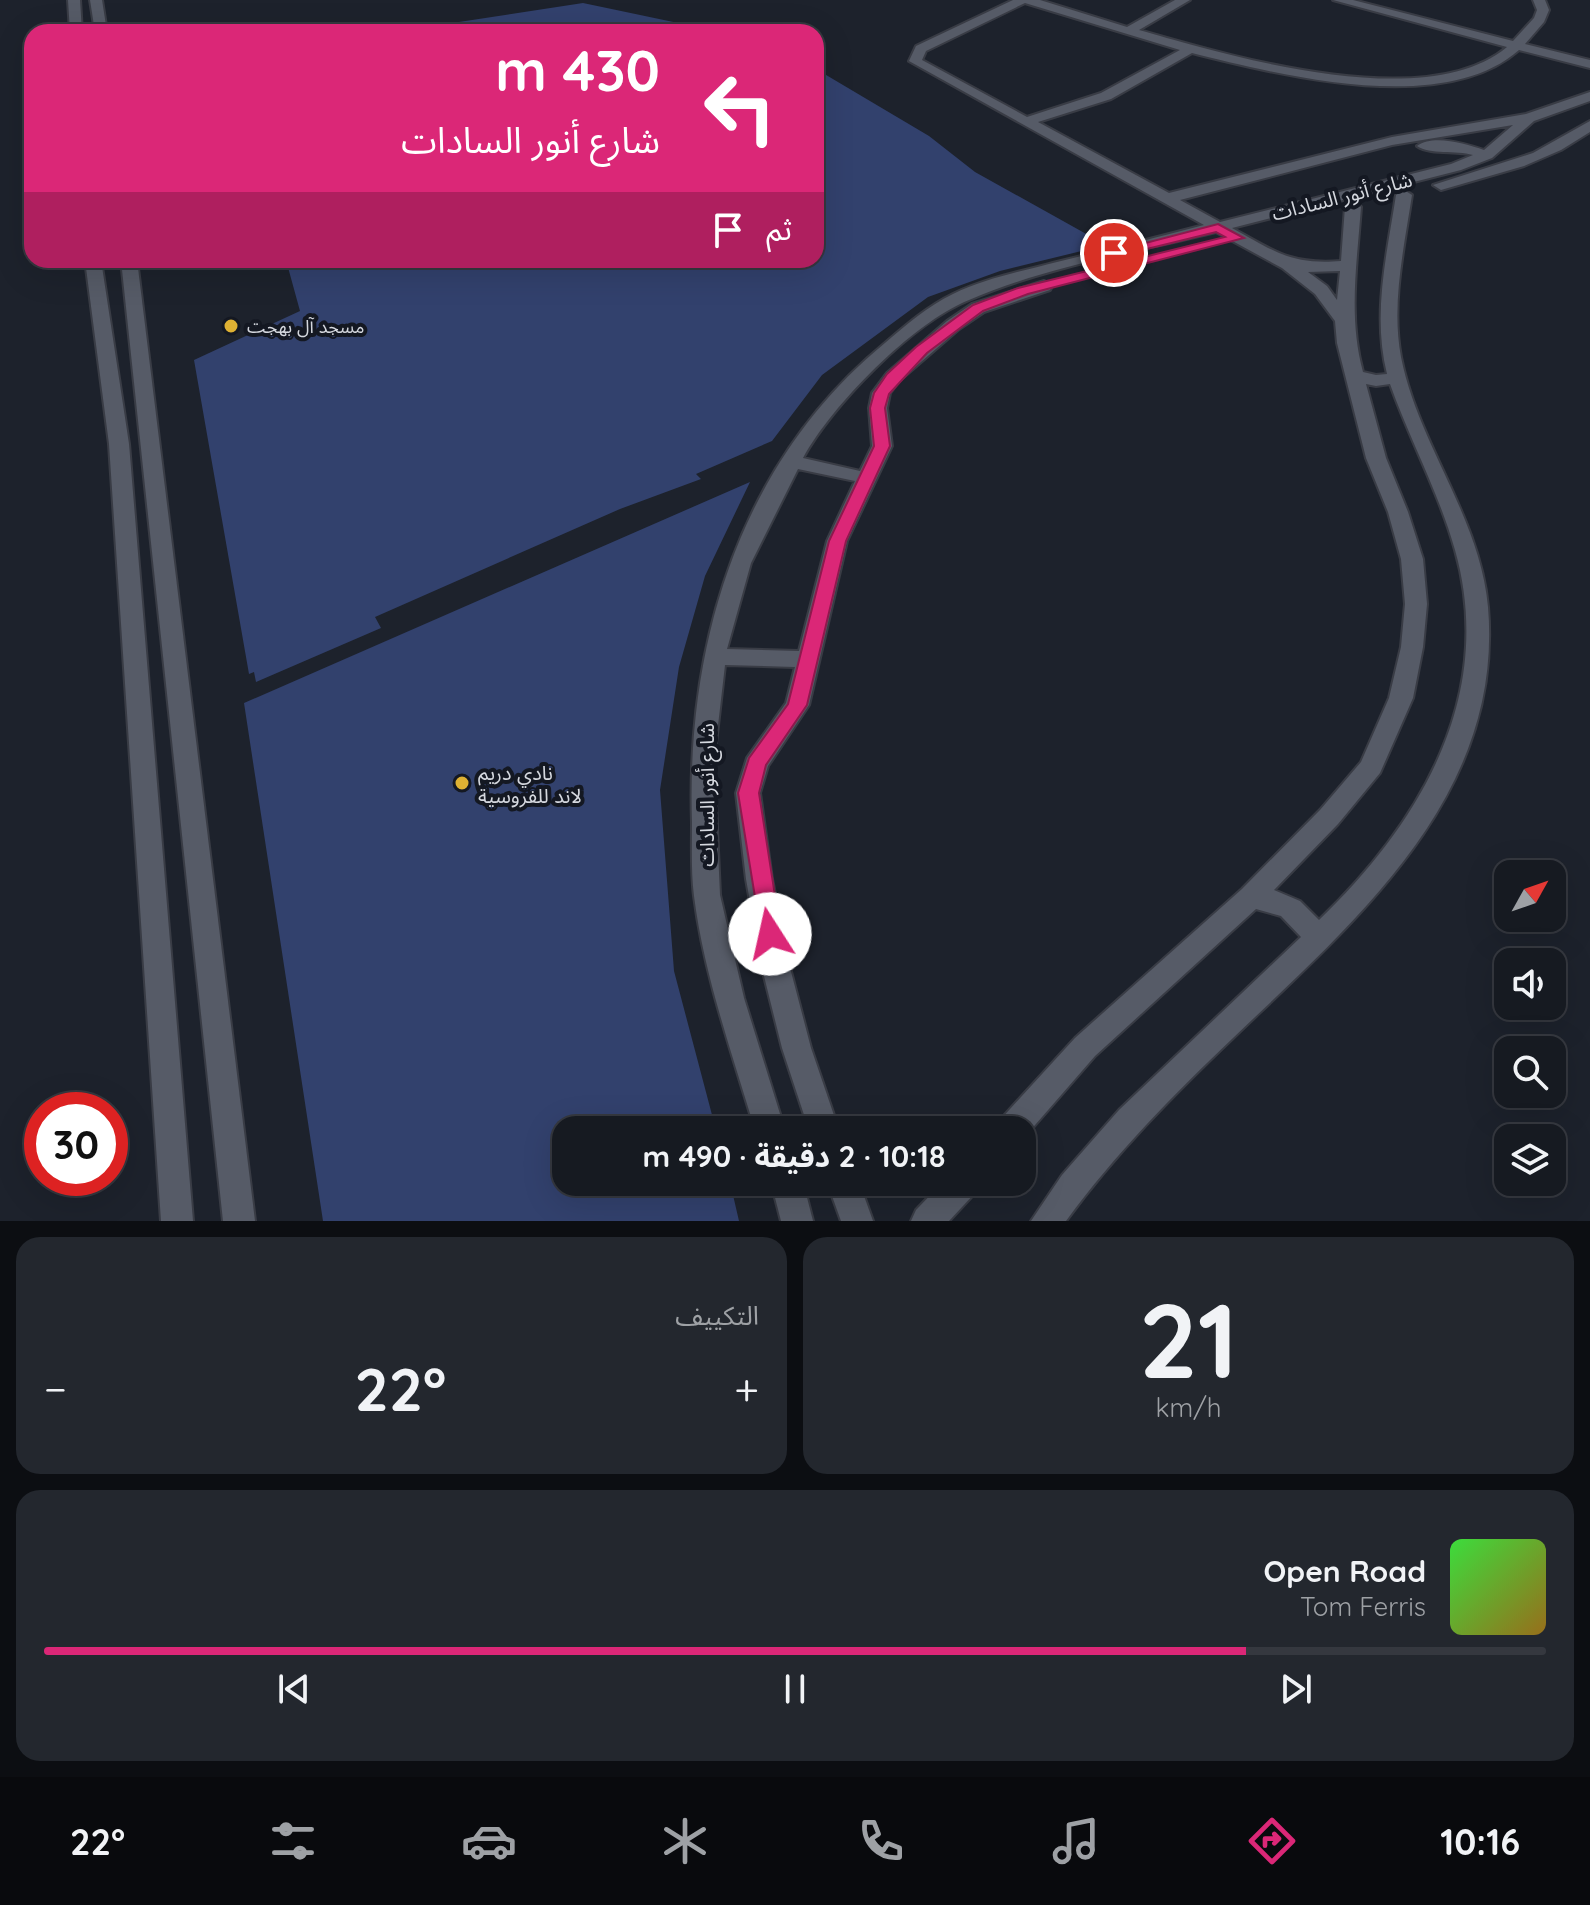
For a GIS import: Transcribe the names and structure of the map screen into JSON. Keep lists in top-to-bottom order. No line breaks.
{"streets":{"street":["شارع أنور السادات"]},"places":["مسجد آل بهجت","نادي دريم لاند للفروسية"],"north":"top right","page":{"turn":["430 m","شارع أنور السادات"],"then":"ثم","limit":"30","trip":"10:18 · 2 دقيقة · 490 m","tile":[["21","km/h"],"التكييف"],"heat":["−","22°","+"],"song":["Open Road","Tom Ferris"],"tabs":["10:16","22°"]}}
